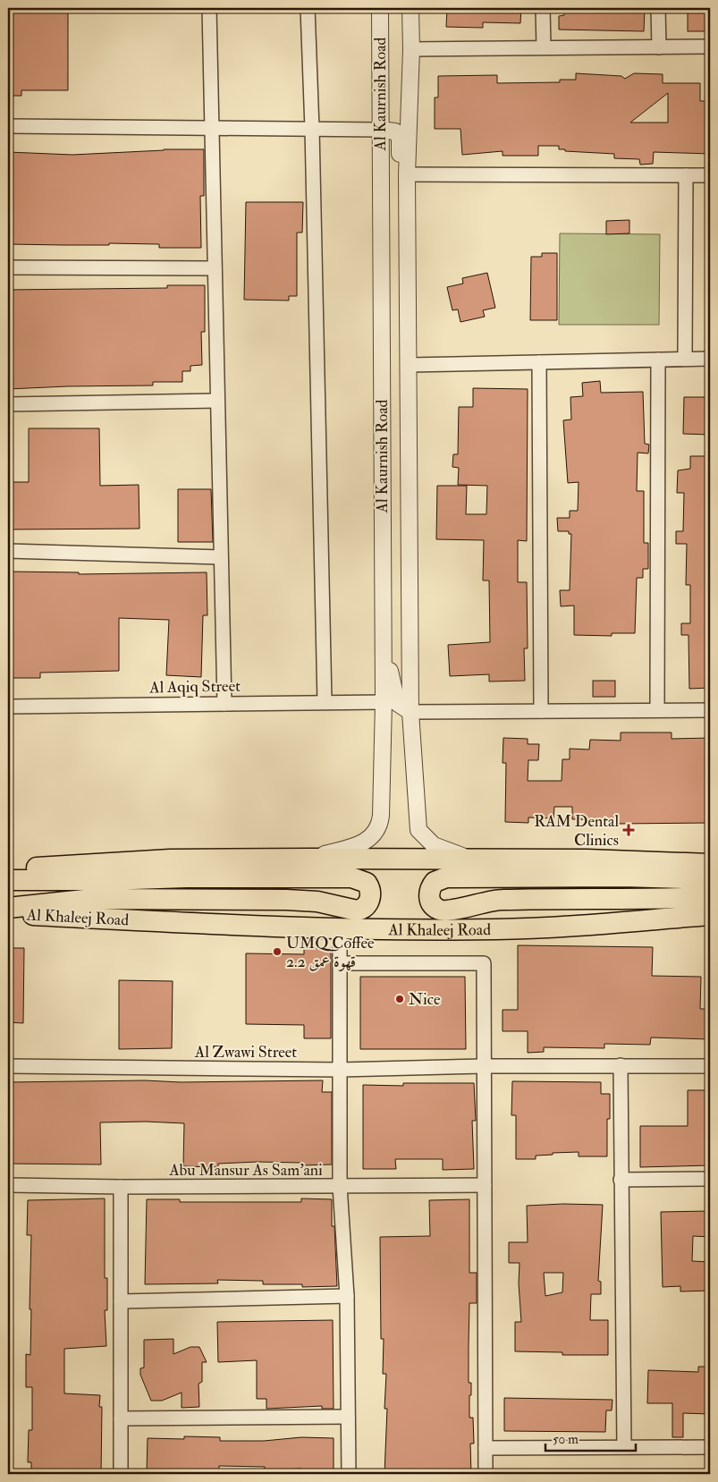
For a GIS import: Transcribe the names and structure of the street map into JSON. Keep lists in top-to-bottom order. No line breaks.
{"streets":{"main road":["Al Khaleej Road"],"street":["Al Kaurnish Road","Al Aqiq Street","Al Zwawi Street","Abu Mansur As Sam'ani"]},"crossings":[["Al Kaurnish Road","Al Aqiq Street"]],"places":{"health":["RAM Dental Clinics"],"other":["UMQ Coffee 2.2 قهوة عمق","Nice"]},"scale_bar":"50 m"}
